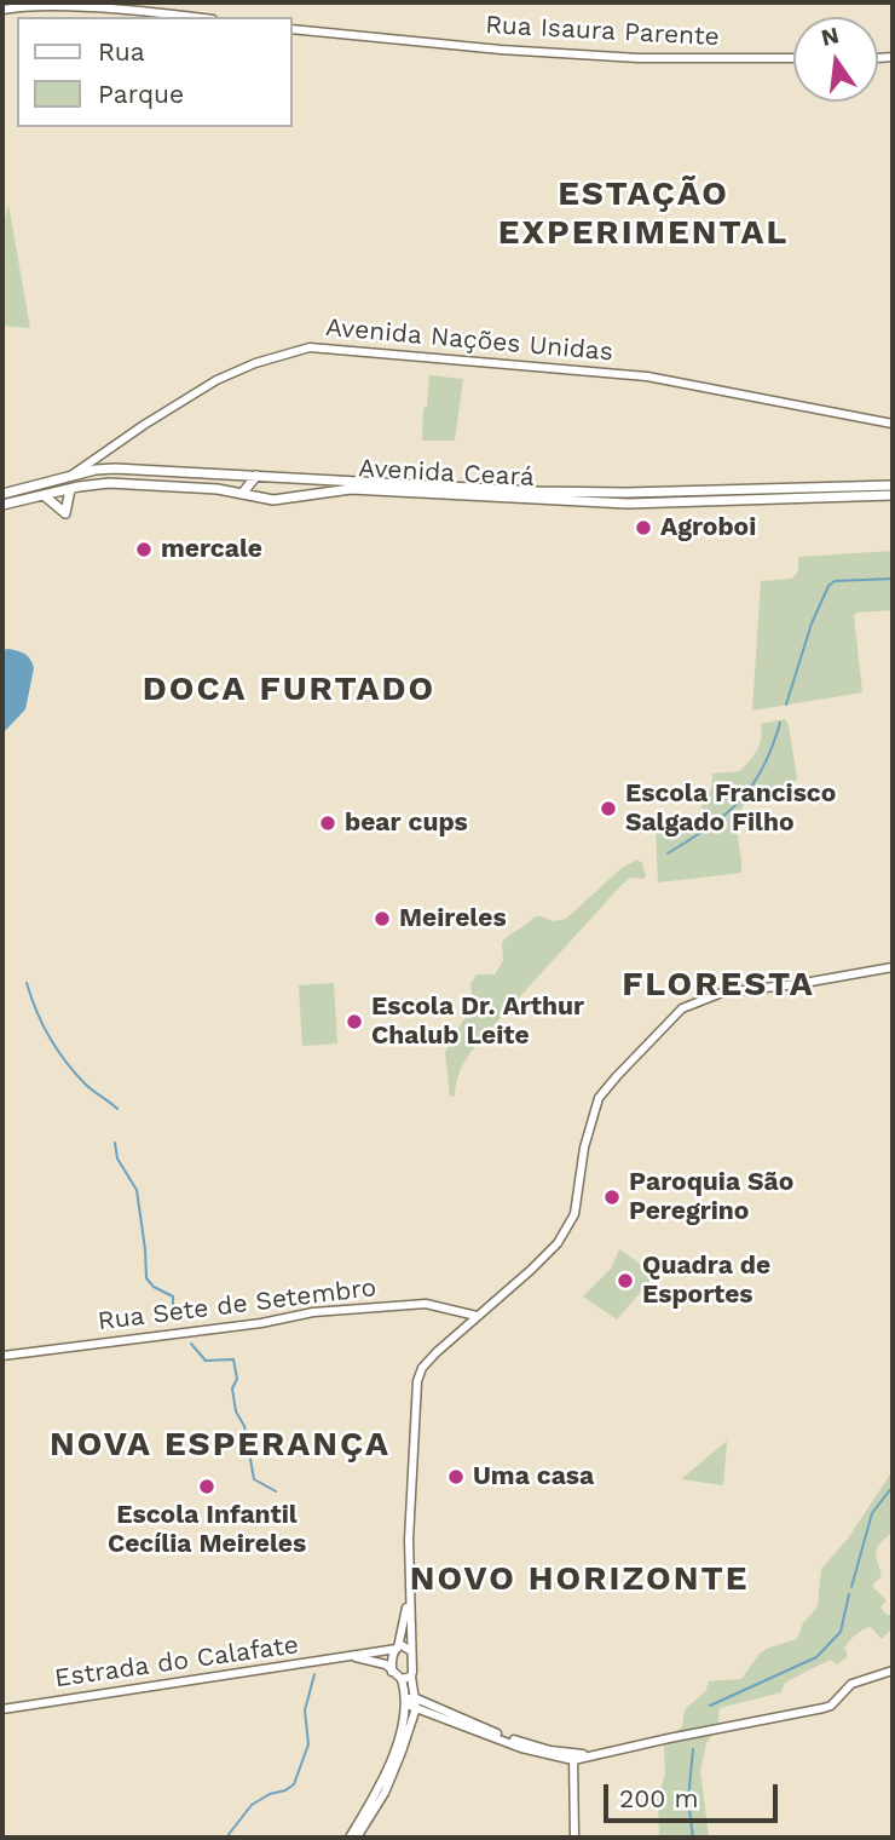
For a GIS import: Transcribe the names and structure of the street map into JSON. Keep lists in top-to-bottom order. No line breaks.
{"streets":{"main road":["Avenida Ceará"],"street":["Rua Isaura Parente","Avenida Nações Unidas","Rua Sete de Setembro","Estrada do Calafate"]},"crossings":[["Avenida Nações Unidas","Avenida Ceará"]],"districts":["ESTAÇÃO EXPERIMENTAL","DOCA FURTADO","FLORESTA","NOVA ESPERANÇA","NOVO HORIZONTE"],"places":["Agroboi","mercale","Escola Francisco Salgado Filho","bear cups","Meireles","Escola Dr. Arthur Chalub Leite","Paroquia São Peregrino","Quadra de Esportes","Uma casa","Escola Infantil Cecília Meireles"],"legend":["Rua","Parque"],"scale_bar":"200 m","north":"top"}
